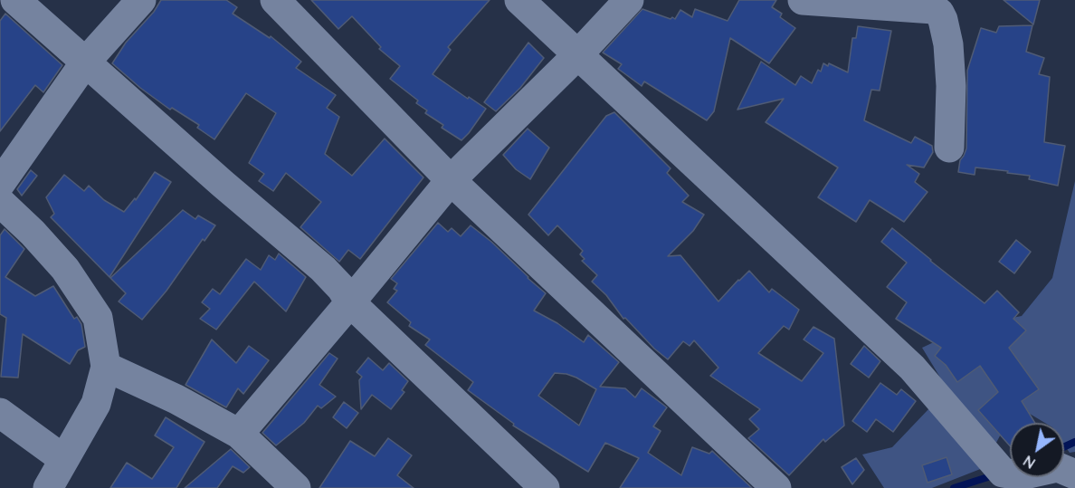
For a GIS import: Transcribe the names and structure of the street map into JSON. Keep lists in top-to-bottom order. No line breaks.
{"north":"bottom left"}
